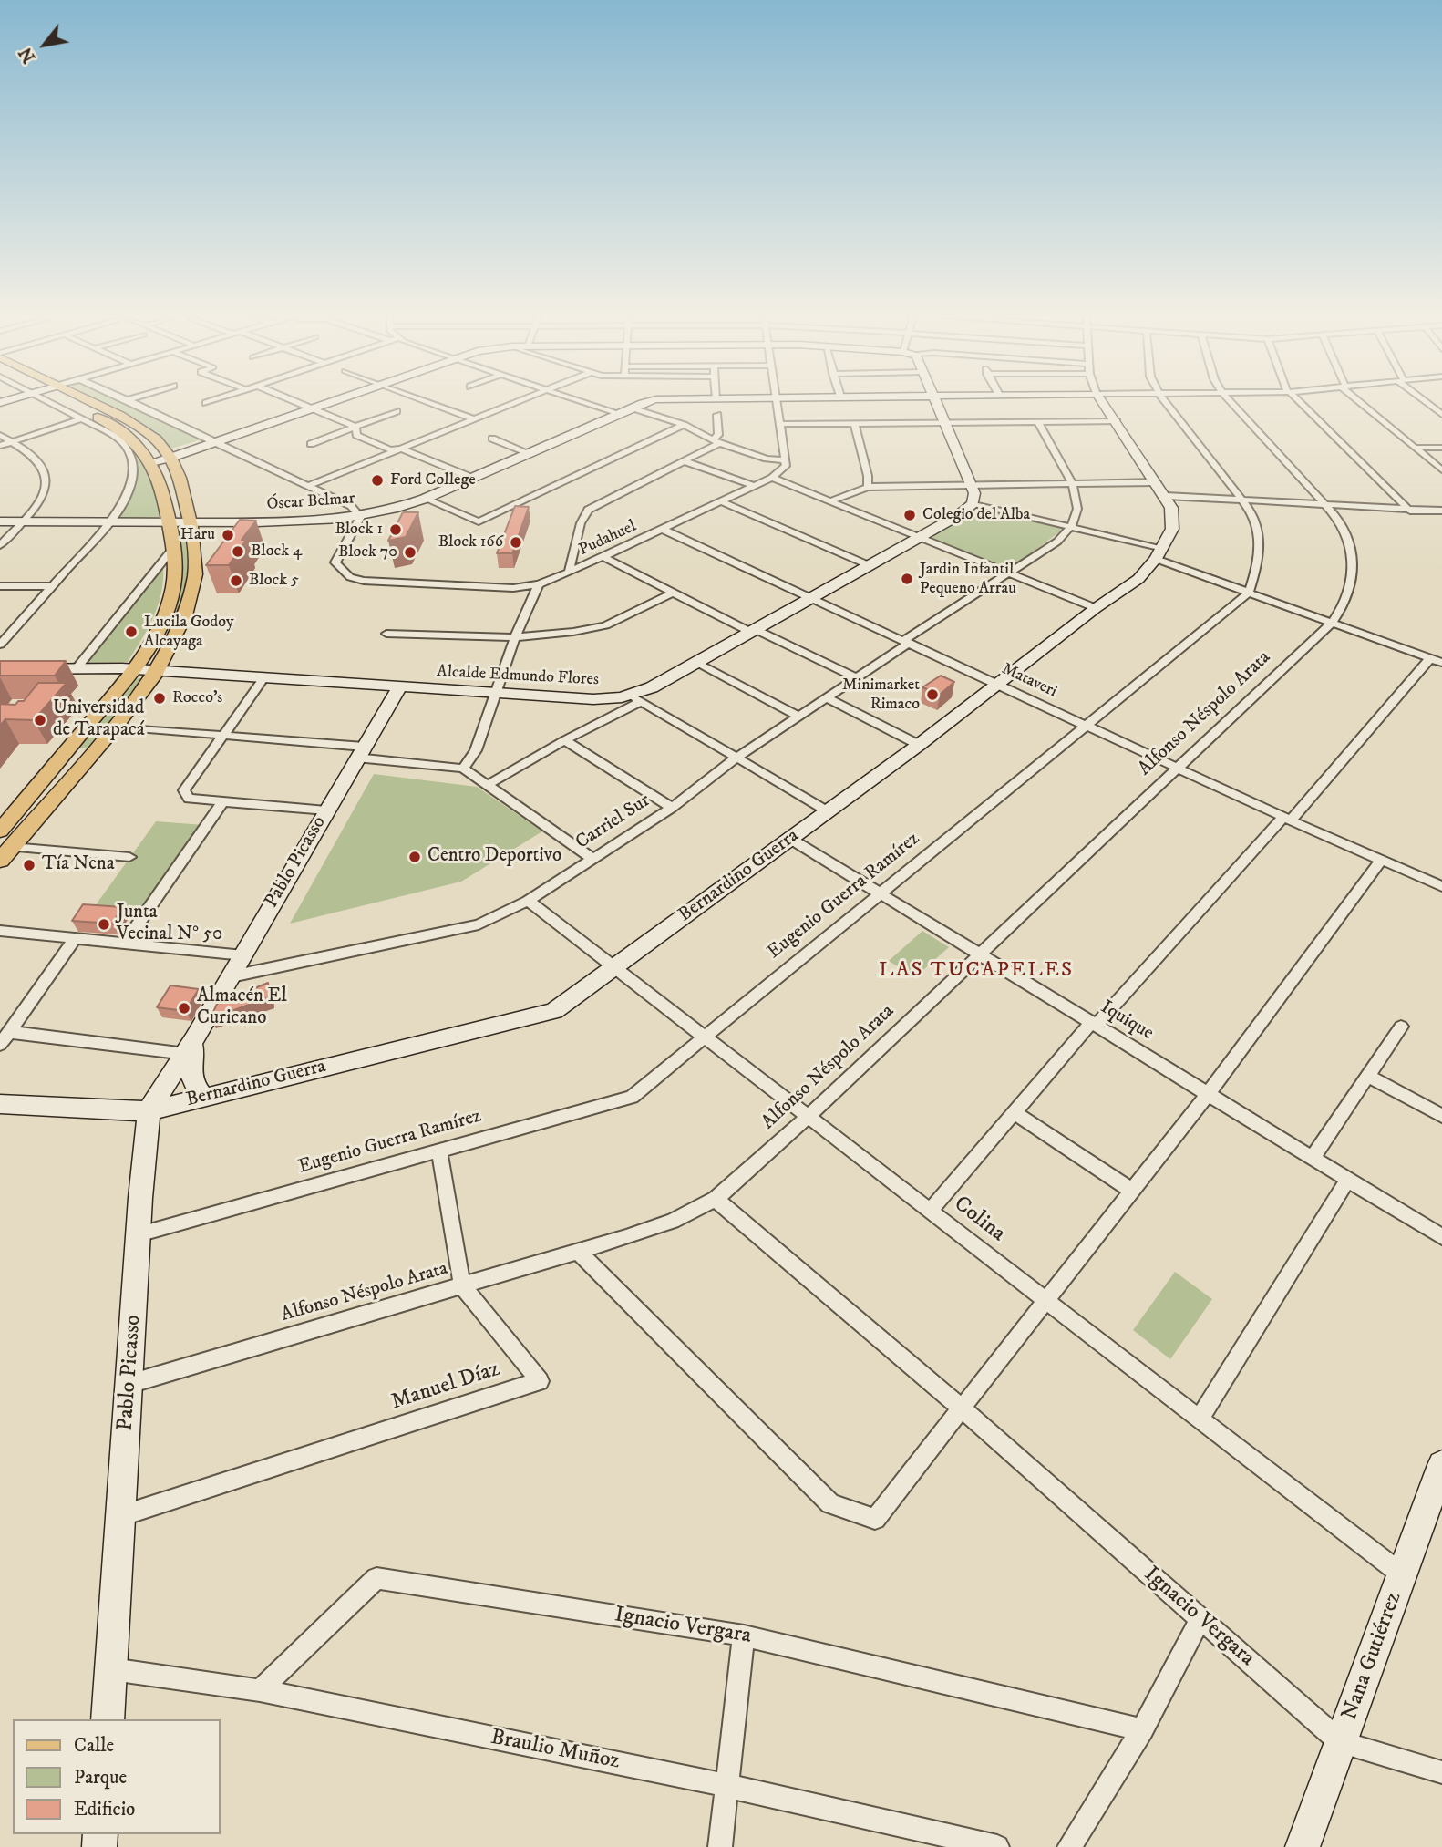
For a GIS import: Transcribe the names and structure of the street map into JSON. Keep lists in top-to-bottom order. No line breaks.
{"streets":{"street":["Óscar Belmar","Pudahuel","Alcalde Edmundo Flores","Mataveri","Alfonso Néspolo Arata","Carriel Sur","Pablo Picasso","Bernardino Guerra","Eugenio Guerra Ramírez","Iquique","Colina","Manuel Díaz","Ignacio Vergara","Nana Gutiérrez","Braulio Muñoz"]},"crossings":[["Óscar Belmar","Pudahuel"],["Pudahuel","Mataveri"],["Alcalde Edmundo Flores","Mataveri"],["Alcalde Edmundo Flores","Pablo Picasso"],["Mataveri","Alfonso Néspolo Arata"],["Mataveri","Carriel Sur"],["Mataveri","Bernardino Guerra"],["Mataveri","Eugenio Guerra Ramírez"],["Alfonso Néspolo Arata","Pablo Picasso"],["Alfonso Néspolo Arata","Iquique"],["Alfonso Néspolo Arata","Colina"],["Alfonso Néspolo Arata","Manuel Díaz"],["Alfonso Néspolo Arata","Ignacio Vergara"],["Carriel Sur","Pablo Picasso"],["Carriel Sur","Colina"],["Pablo Picasso","Bernardino Guerra"],["Pablo Picasso","Eugenio Guerra Ramírez"],["Pablo Picasso","Manuel Díaz"],["Pablo Picasso","Braulio Muñoz"],["Bernardino Guerra","Iquique"],["Bernardino Guerra","Colina"],["Eugenio Guerra Ramírez","Iquique"],["Eugenio Guerra Ramírez","Colina"],["Eugenio Guerra Ramírez","Manuel Díaz"],["Colina","Nana Gutiérrez"],["Ignacio Vergara","Nana Gutiérrez"],["Ignacio Vergara","Braulio Muñoz"]],"districts":["LAS TUCAPELES"],"places":["Ford College","Colegio del Alba","Block 1","Haru","Block 166","Block 4","Block 70","Jardin Infantil Pequeno Arrau","Block 5","Lucila Godoy Alcayaga","Minimarket Rimaco","Rocco's","Universidad de Tarapacá","Centro Deportivo","Tía Nena","Junta Vecinal N° 50","Almacén El Curicano"],"legend":["Calle","Parque","Edificio"],"north":"bottom left"}
